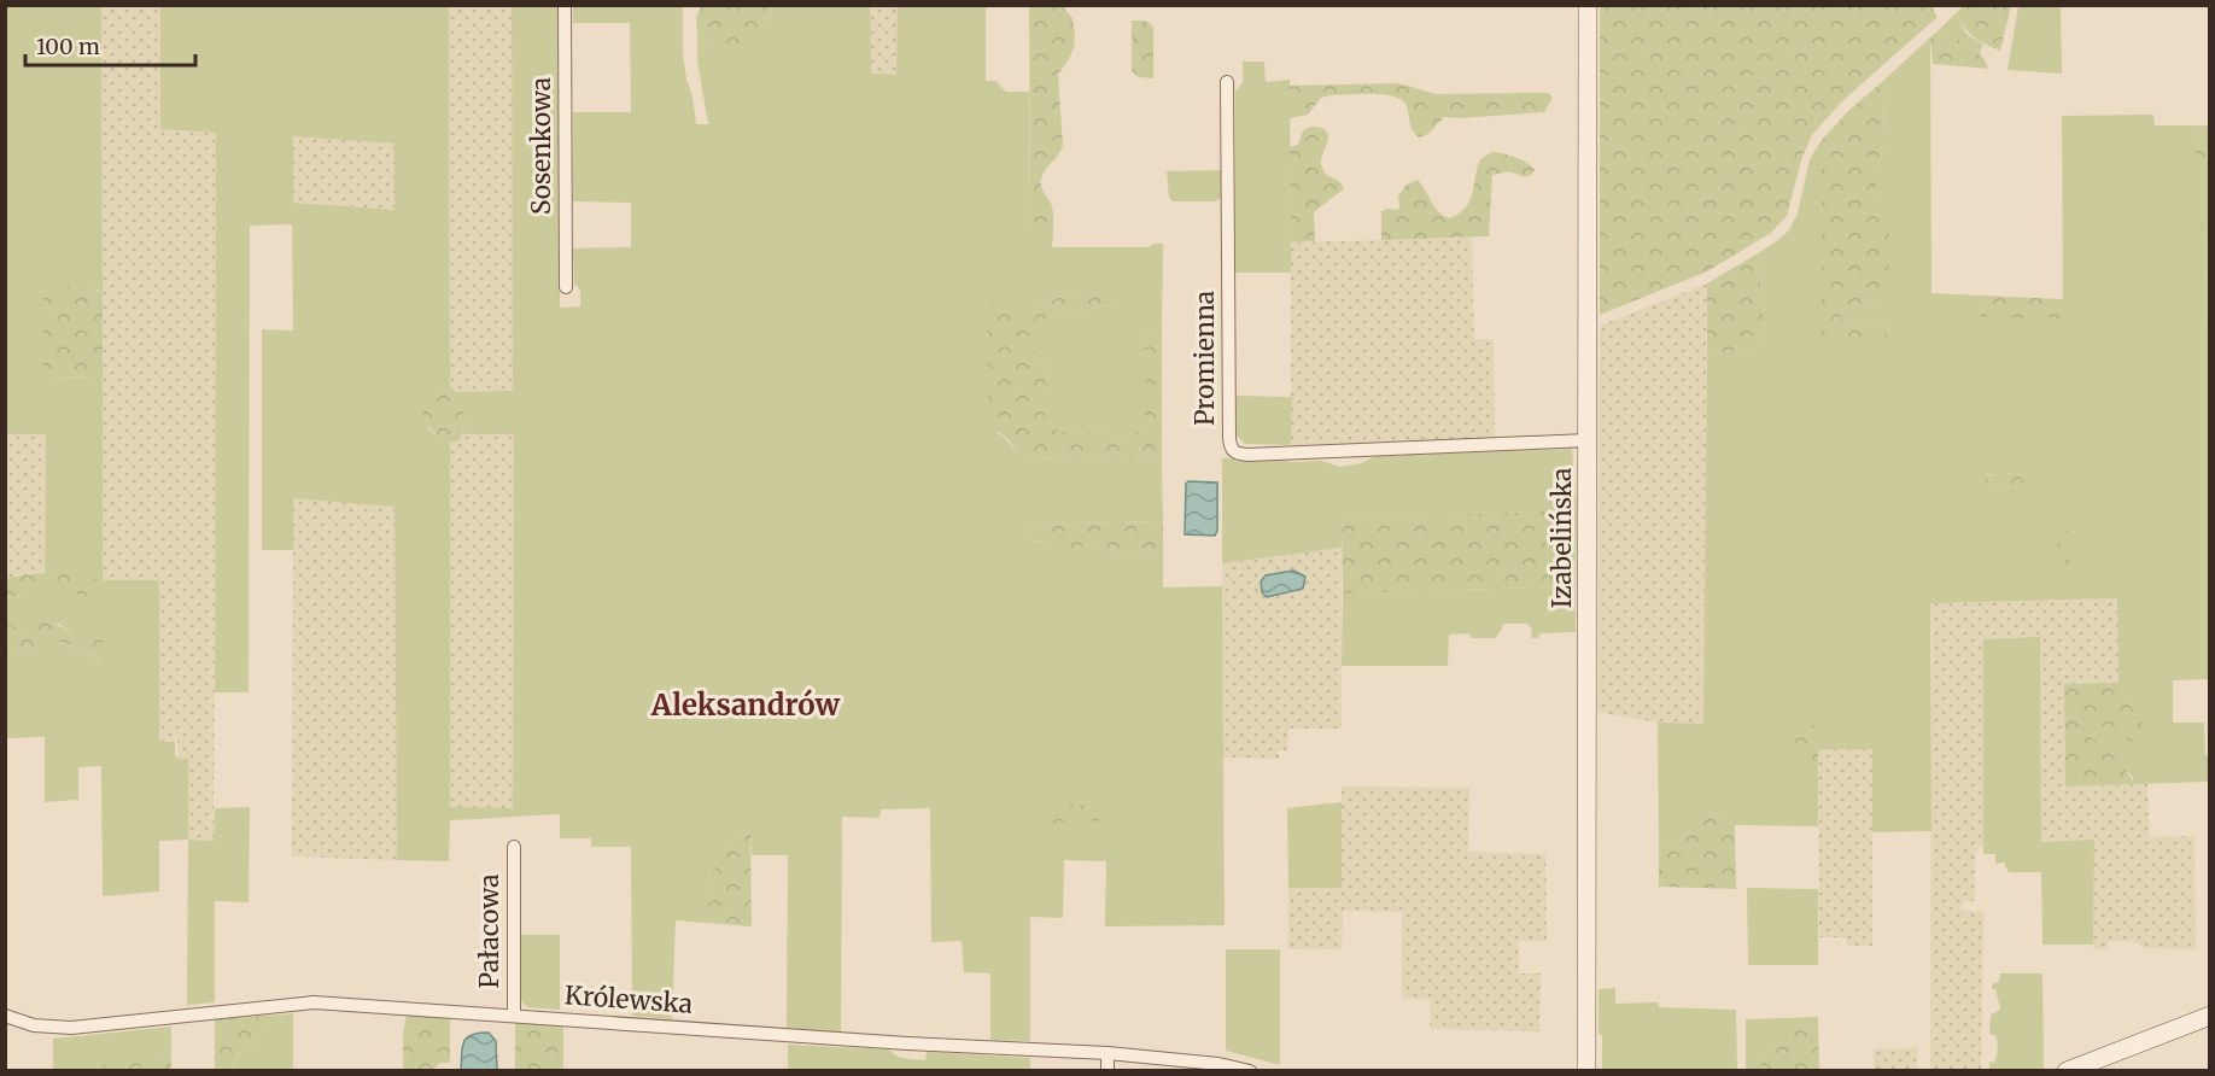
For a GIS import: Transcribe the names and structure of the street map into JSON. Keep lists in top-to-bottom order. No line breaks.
{"streets":{"street":["Sosenkowa","Promienna","Izabelińska","Pałacowa","Królewska"]},"crossings":[["Promienna","Izabelińska"],["Pałacowa","Królewska"]],"districts":["Aleksandrów"],"scale_bar":"100 m"}
